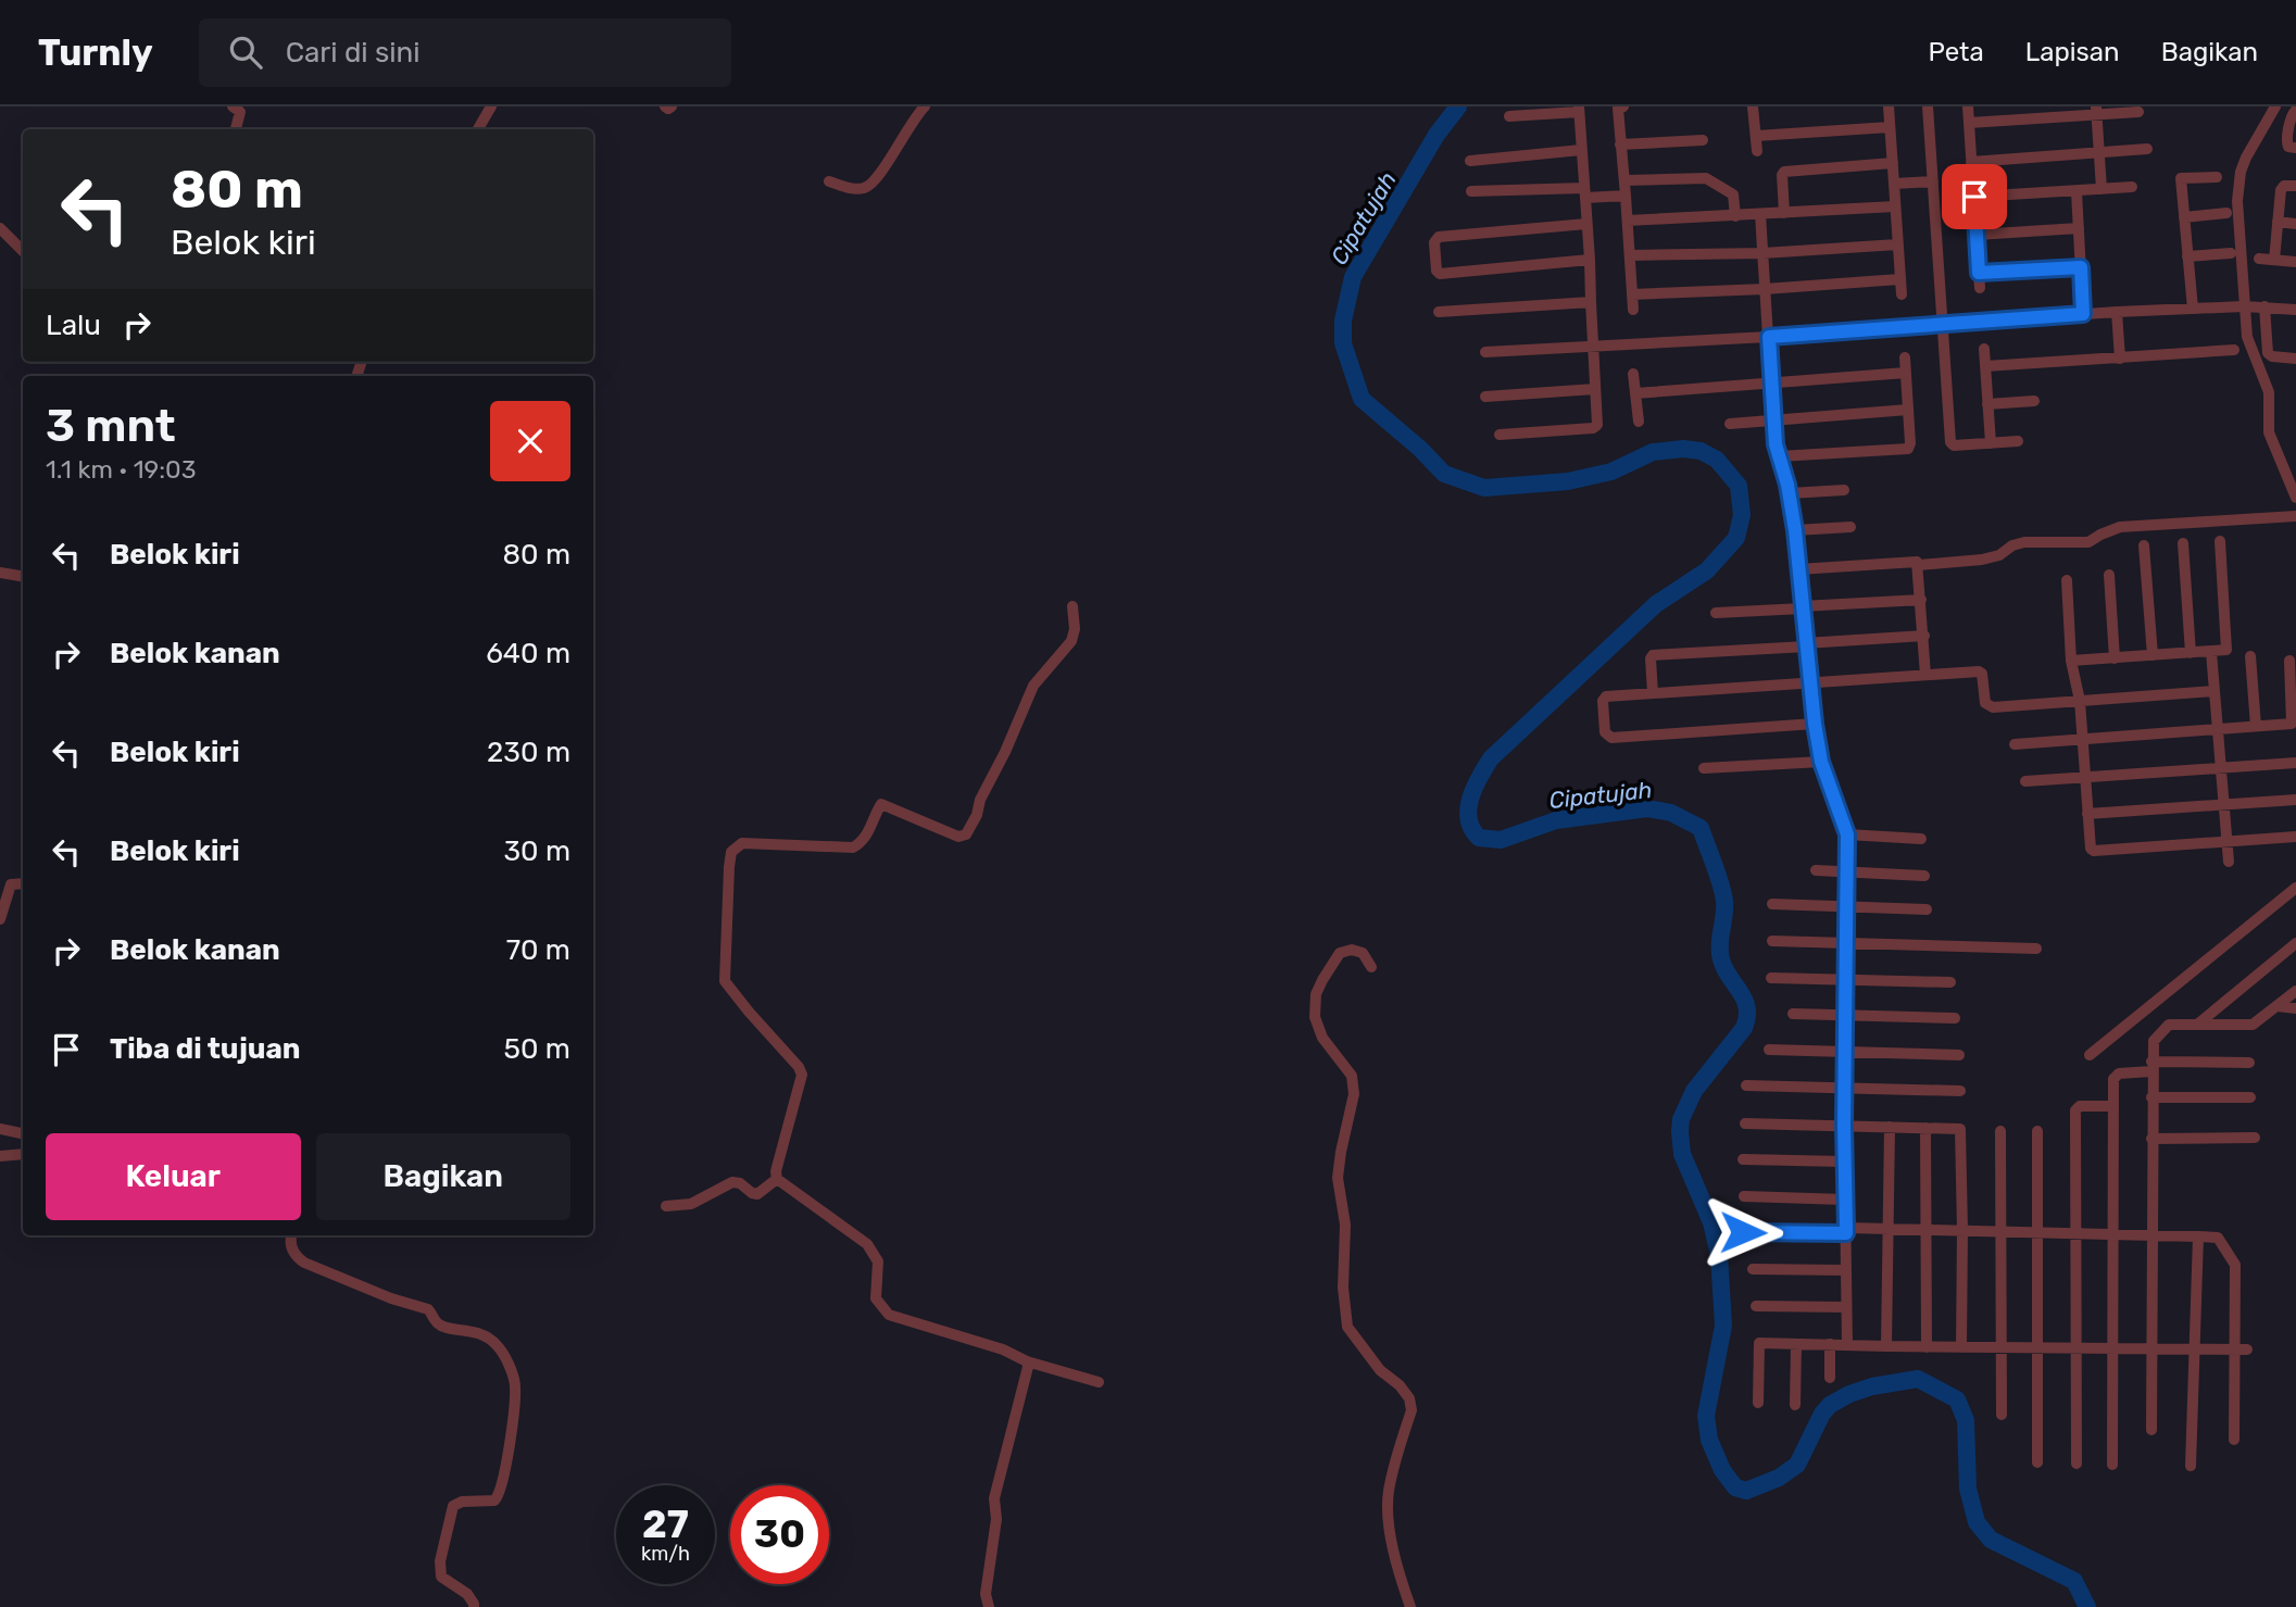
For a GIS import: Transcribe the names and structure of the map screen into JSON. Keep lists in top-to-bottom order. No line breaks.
{"water":["Cipatujah"],"page":{"header":"Turnly","search":"Cari di sini","nav":["Peta","Lapisan","Bagikan"],"turn":["80 m","Belok kiri"],"then":"Lalu","heading":["3 mnt","1.1 km · 19:03"],"list":[{"name":"Belok kiri","value":"80 m"},{"name":"Belok kanan","value":"640 m"},{"name":"Belok kiri","value":"230 m"},{"name":"Belok kiri","value":"30 m"},{"name":"Belok kanan","value":"70 m"},{"name":"Tiba di tujuan","value":"50 m"}],"buttons":["Keluar","Bagikan"],"speed":"27 km/h","limit":"30"}}
